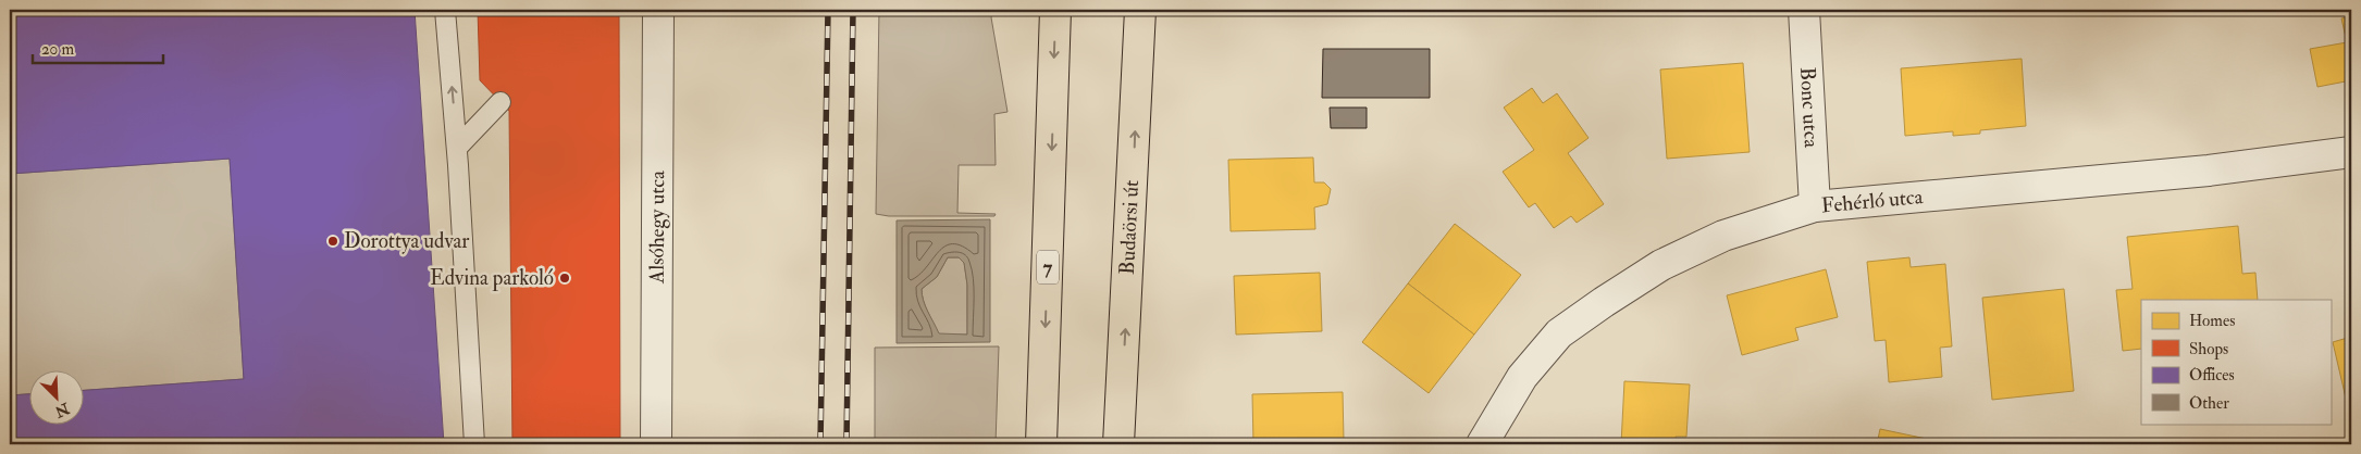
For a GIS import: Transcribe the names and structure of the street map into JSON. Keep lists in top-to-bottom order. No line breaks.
{"streets":{"main road":["Budaörsi út","7"],"street":["Bonc utca","Fehérló utca","Alsóhegy utca"]},"crossings":[["Bonc utca","Fehérló utca"]],"places":["Dorottya udvar","Edvina parkoló"],"legend":["Homes","Shops","Offices","Other"],"scale_bar":"20 m","north":"bottom right"}
